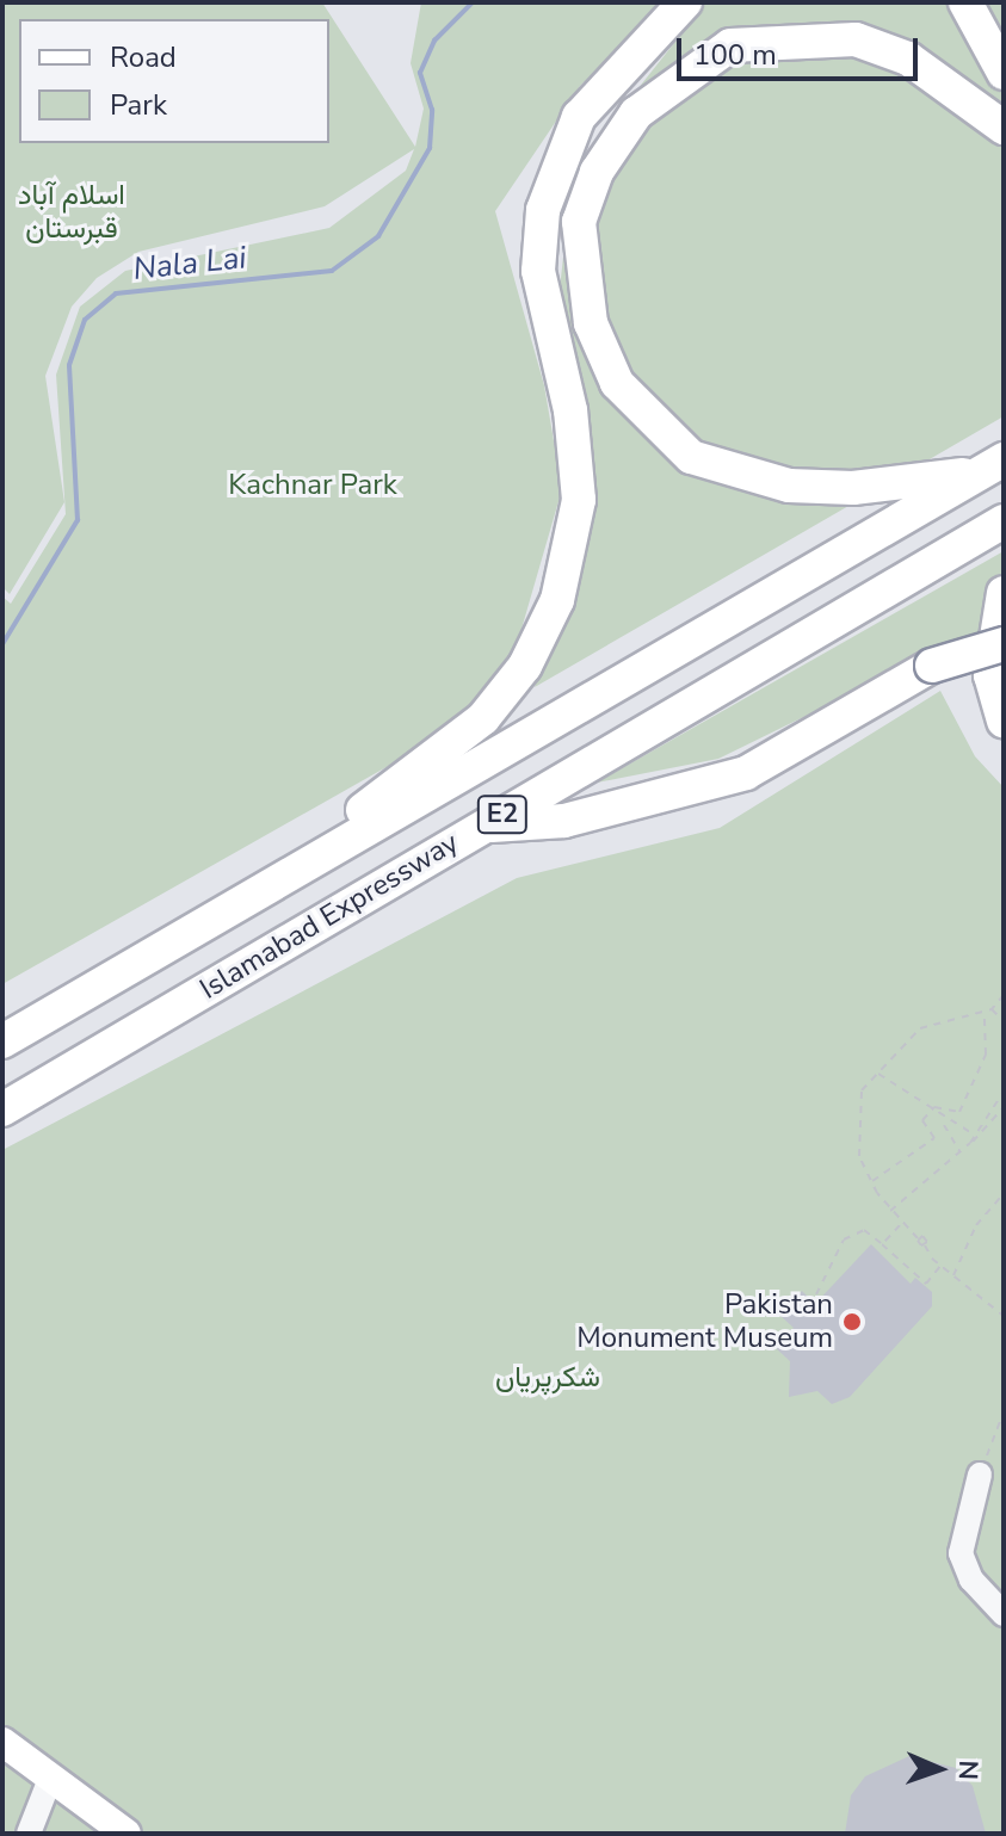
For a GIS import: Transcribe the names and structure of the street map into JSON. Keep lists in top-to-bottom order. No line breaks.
{"streets":{"highway":["E2","Islamabad Expressway"]},"water":["Nala Lai"],"parks":["اسلام آباد قبرستان","Kachnar Park","شکرپریاں"],"places":["Pakistan Monument Museum"],"legend":["Road","Park"],"scale_bar":"100 m","north":"right"}
